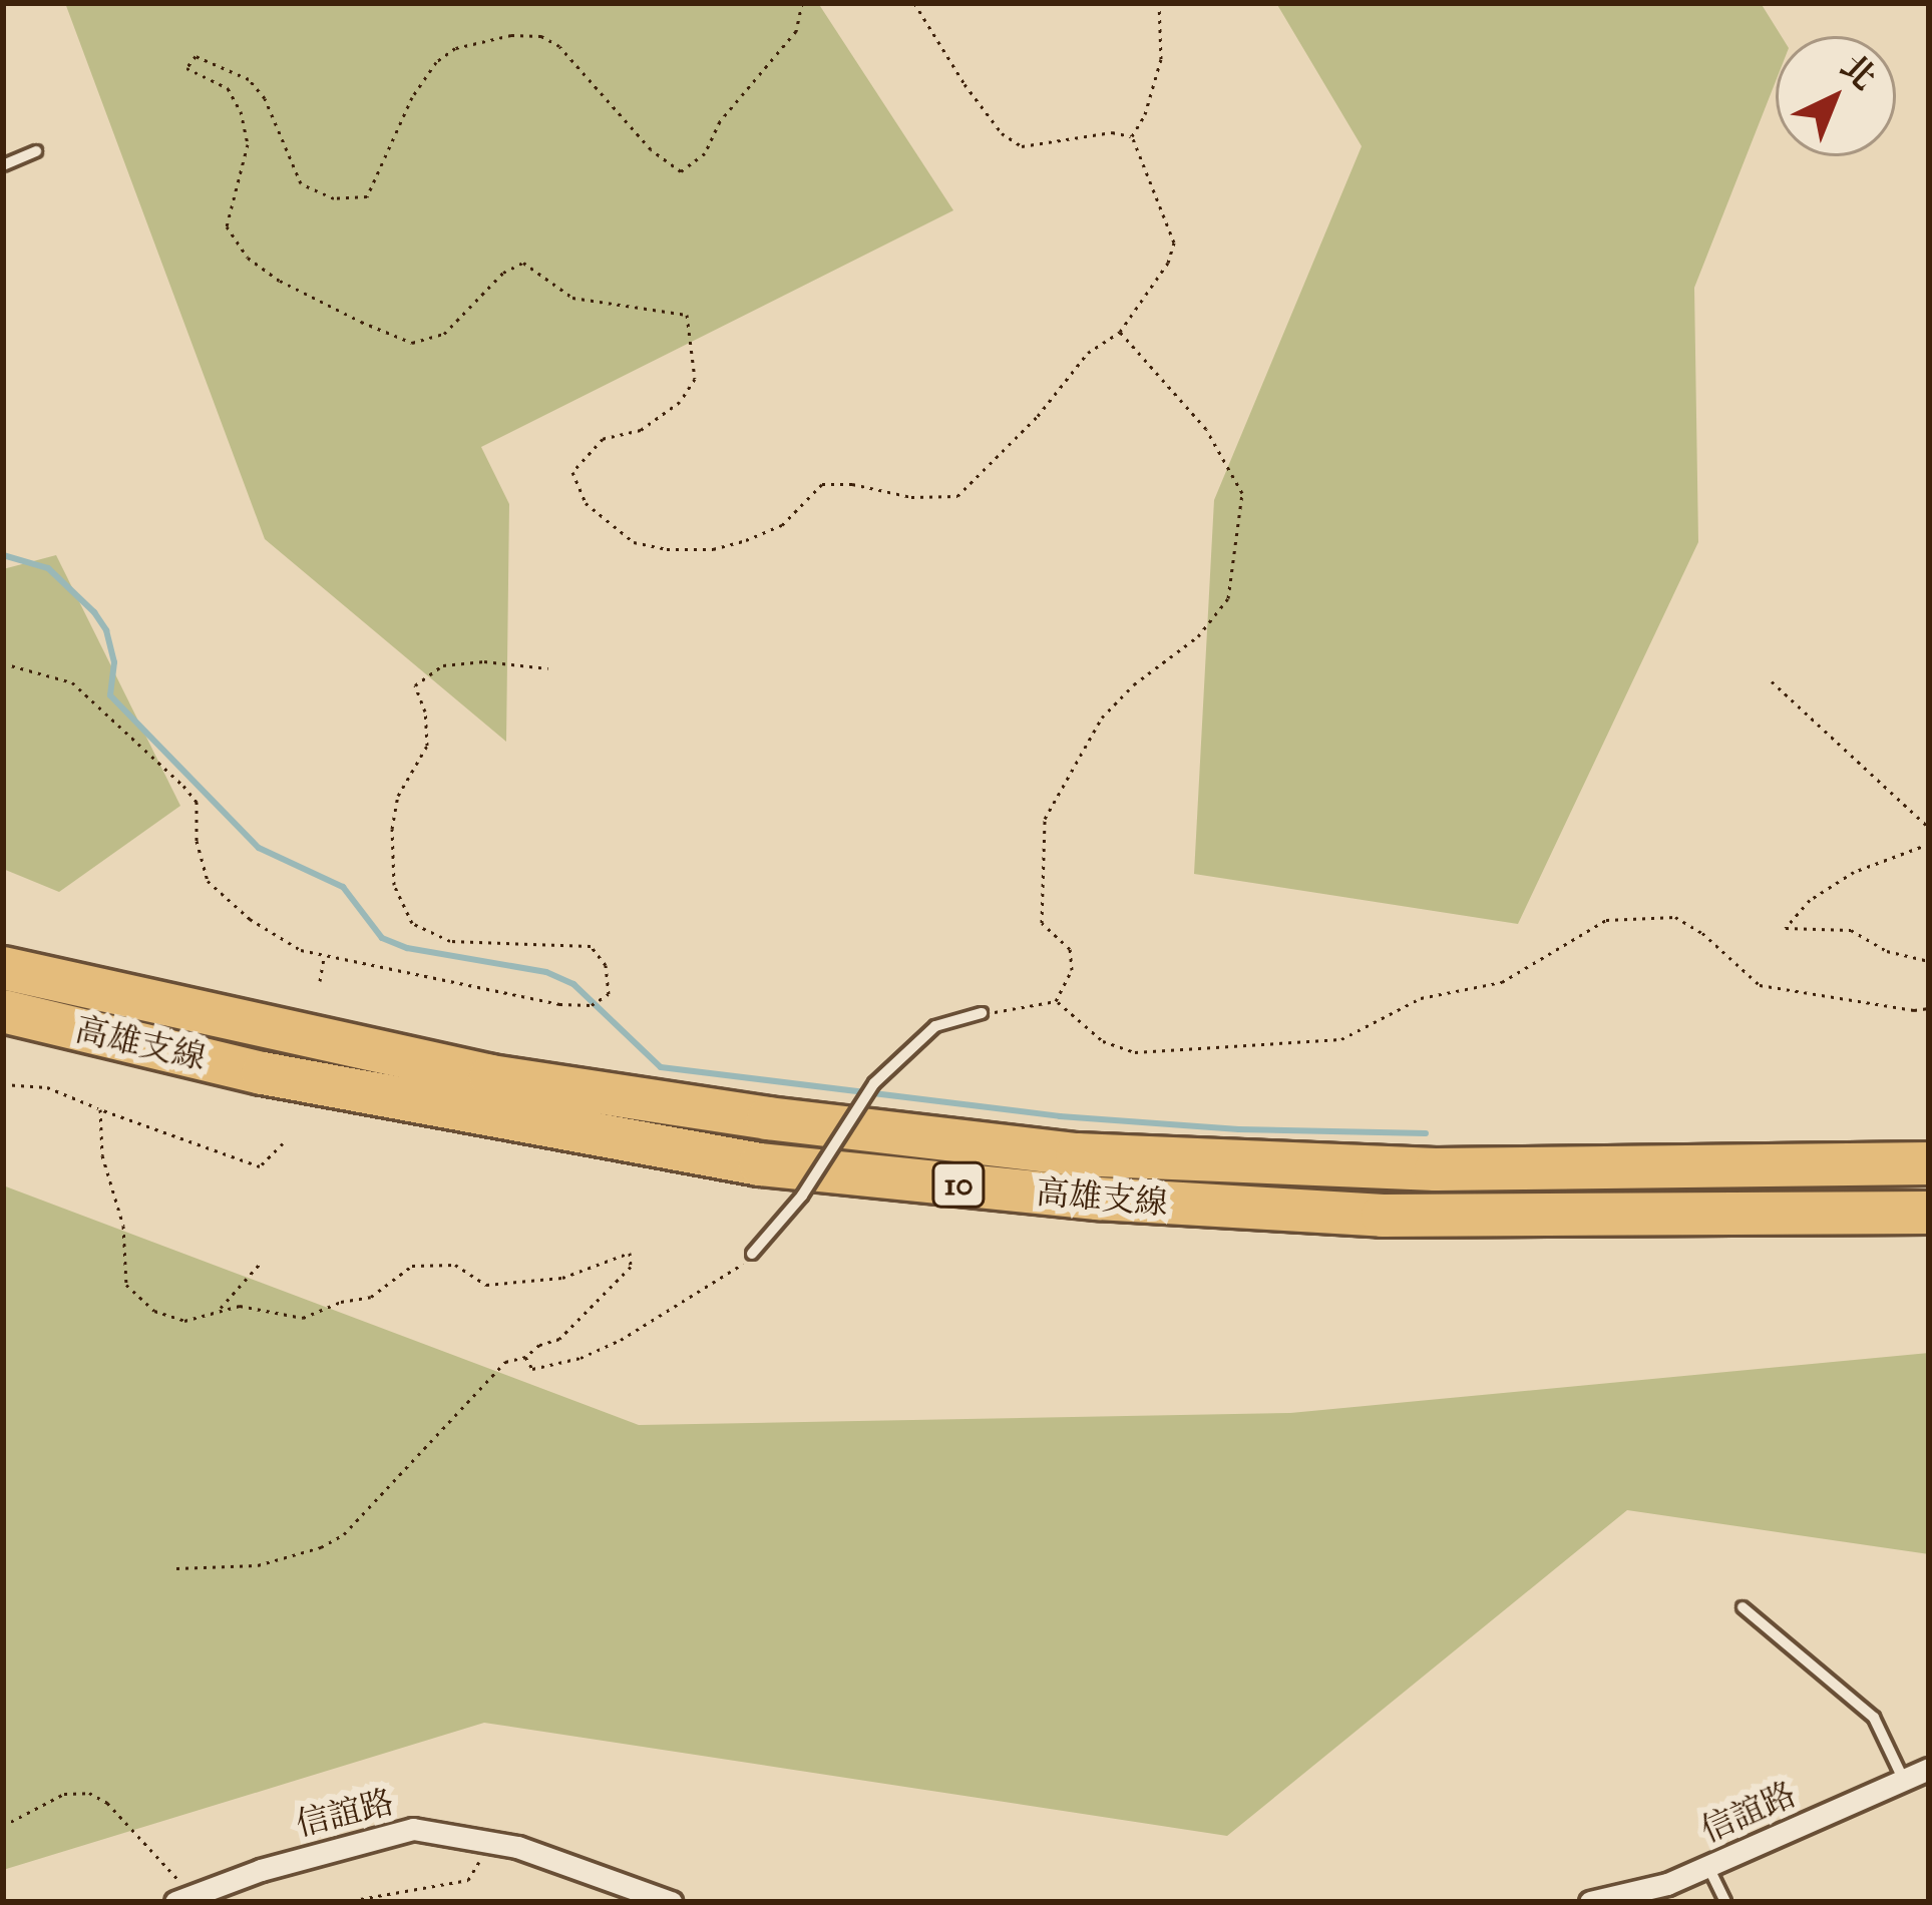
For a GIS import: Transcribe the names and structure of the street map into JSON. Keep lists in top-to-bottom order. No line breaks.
{"streets":{"highway":["高雄支線","10"],"street":["信誼路"]},"north":"top right"}
